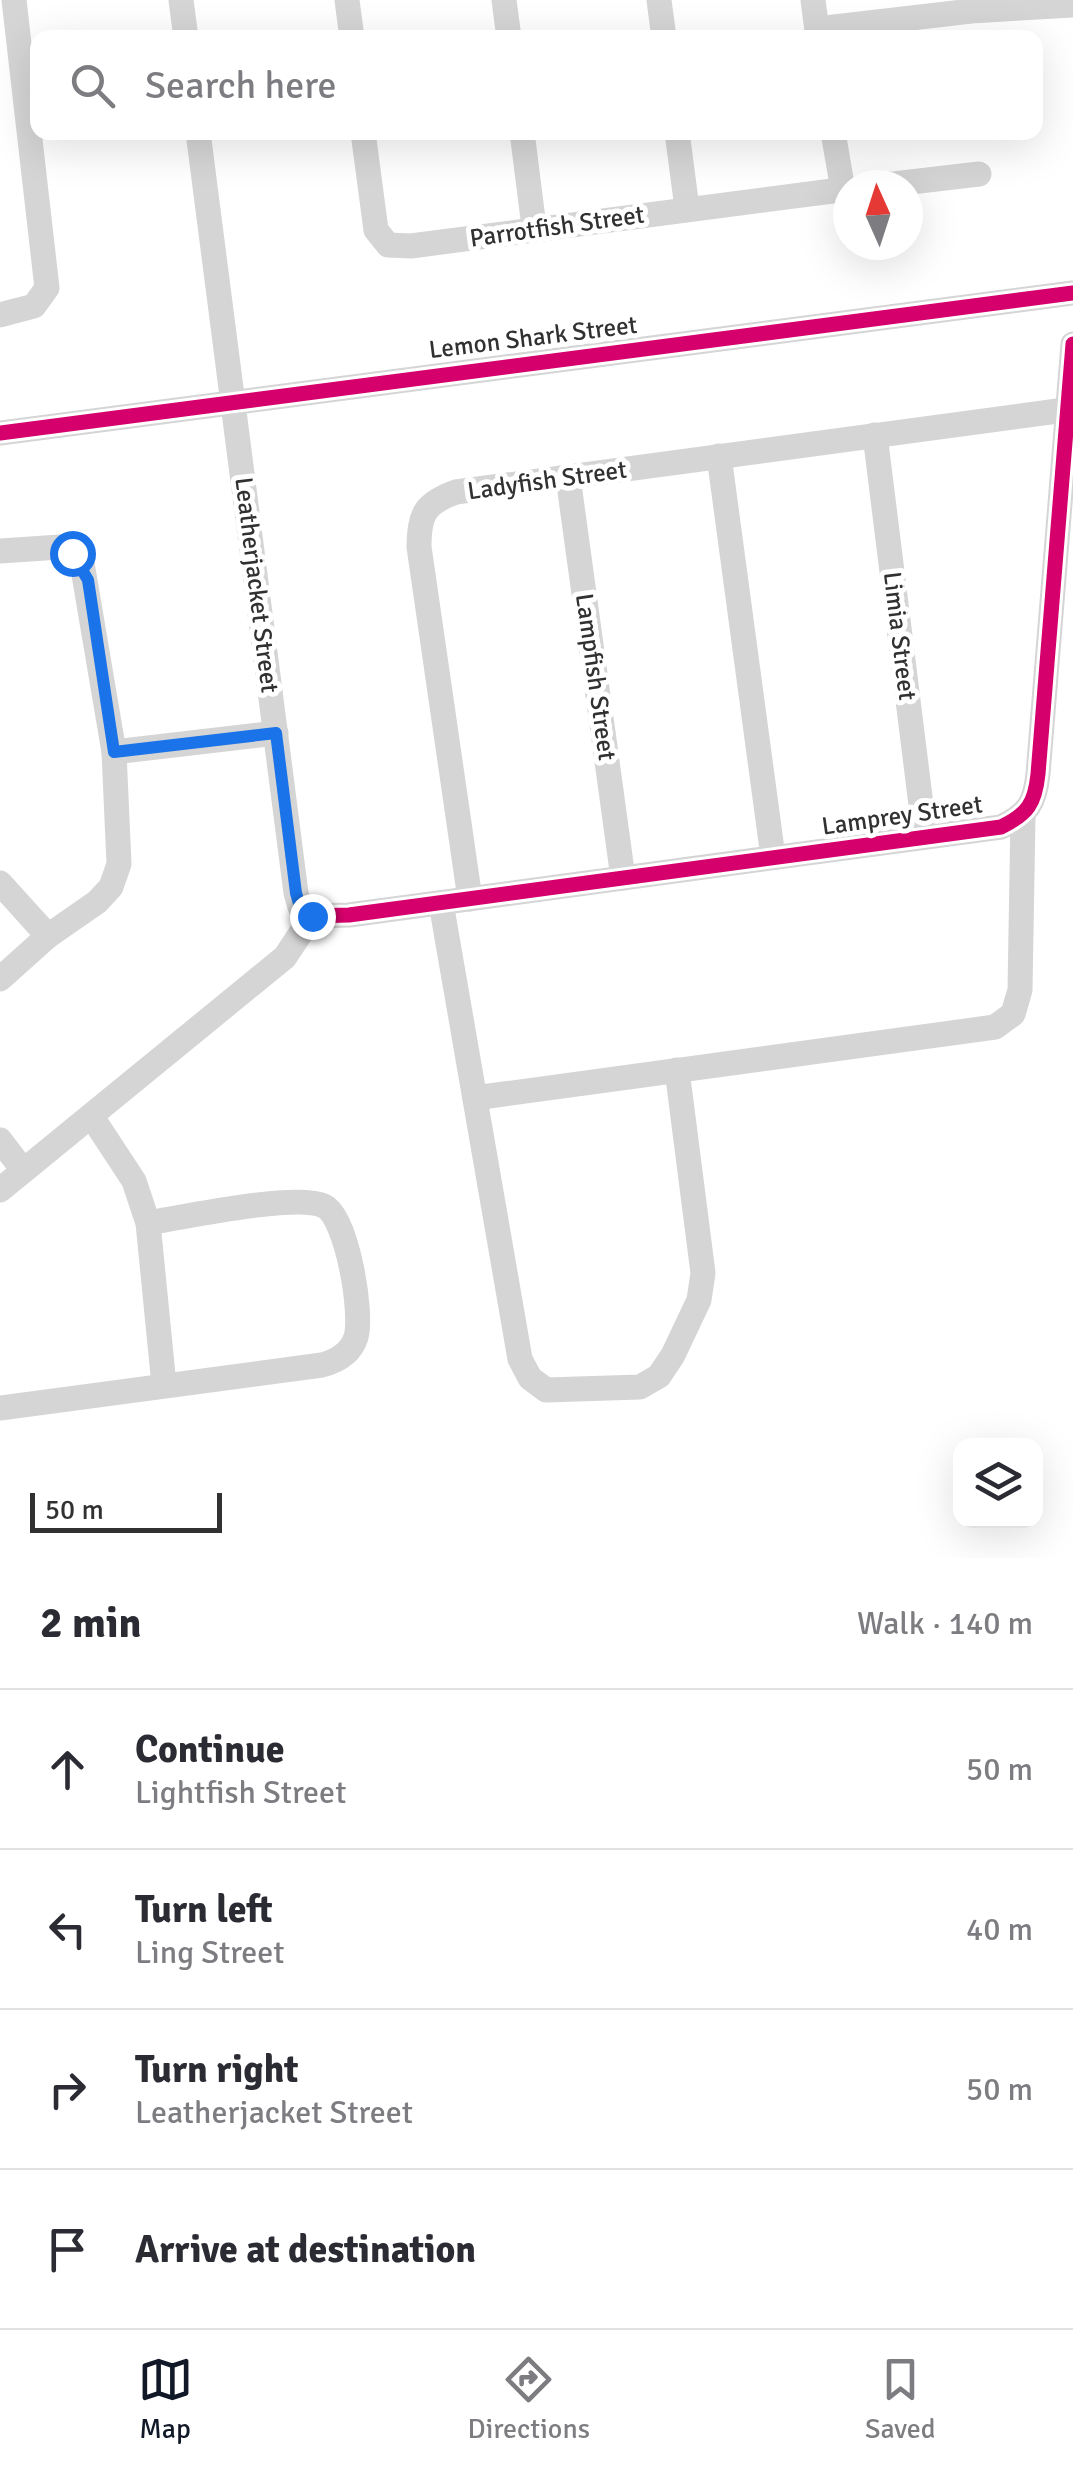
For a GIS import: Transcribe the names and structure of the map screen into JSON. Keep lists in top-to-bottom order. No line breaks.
{"streets":{"street":["Parrotfish Street","Lemon Shark Street","Ladyfish Street","Leatherjacket Street","Limia Street","Lampfish Street","Lamprey Street"]},"crossings":[["Lemon Shark Street","Leatherjacket Street"],["Ladyfish Street","Limia Street"],["Ladyfish Street","Lampfish Street"],["Ladyfish Street","Lamprey Street"],["Leatherjacket Street","Lamprey Street"],["Limia Street","Lamprey Street"],["Lampfish Street","Lamprey Street"]],"scale_bar":"50 m","north":"top","page":{"search":"Search here","scale":"50 m","heading":["2 min","Walk · 140 m"],"list":[["Continue","Lightfish Street","50 m"],["Turn left","Ling Street","40 m"],["Turn right","Leatherjacket Street","50 m"],"Arrive at destination"],"nav":["Map","Directions","Saved"]}}
